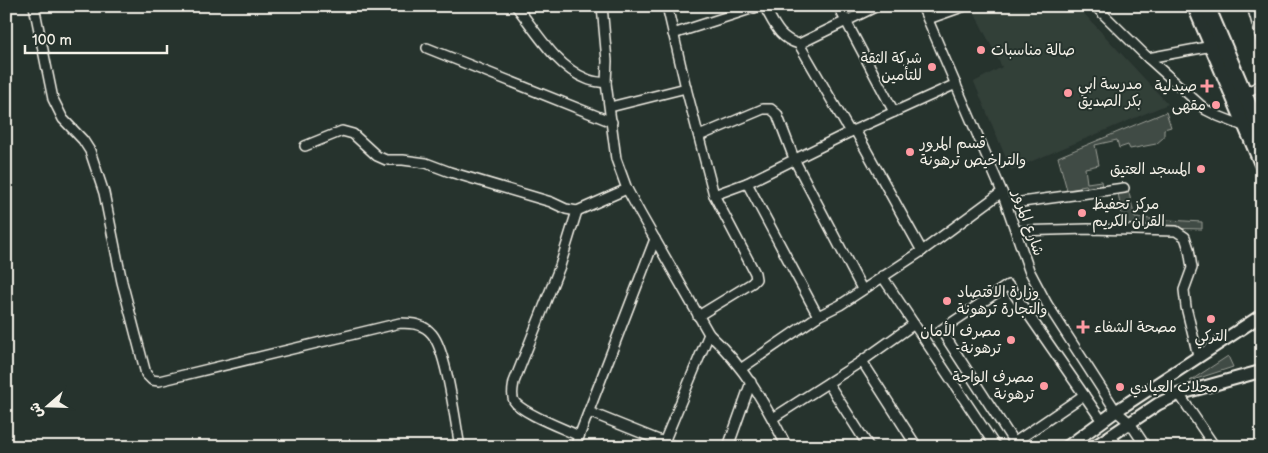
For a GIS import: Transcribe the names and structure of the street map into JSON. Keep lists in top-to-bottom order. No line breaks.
{"streets":{"street":["شارع المرور"]},"places":{"other":["صالة مناسبات","شركة الثقة للتأمين","مدرسة ابي بكر الصديق","مقهى","قسم المرور والتراخيص ترهونة","المسجد العتيق","مركز تحفيظ القران الكريم","وزارة الاقتصاد والتجارة ترهونة","التركي","مصرف الأمان -ترهونة","مصرف الواحة ترهونة","محلات العيادي"],"health":["صيدلية","مصحة الشفاء"]},"scale_bar":"100 m","north":"left"}
